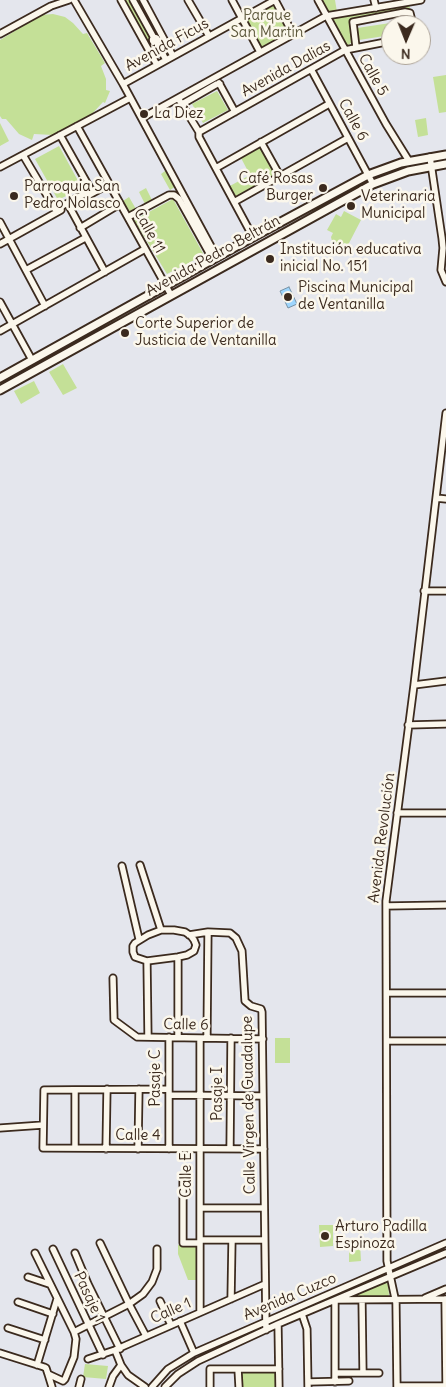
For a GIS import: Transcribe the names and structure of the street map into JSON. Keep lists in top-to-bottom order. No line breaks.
{"streets":{"main road":["Avenida Pedro Beltrán"],"street":["Avenida Ficus","Avenida Dalias","Calle 5","Calle 6","Calle 11","Avenida Revolución","Pasaje C","Pasaje I","Calle Virgen de Guadalupe","Calle 4","Calle E","Pasaje 1","Avenida Cuzco","Calle 1"]},"crossings":[["Avenida Ficus","Calle 11"],["Avenida Dalias","Calle 5"],["Avenida Dalias","Calle 6"],["Calle 5","Avenida Pedro Beltrán"],["Calle 6","Avenida Pedro Beltrán"],["Calle 6","Pasaje C"],["Calle 6","Pasaje I"],["Calle 6","Calle Virgen de Guadalupe"],["Calle 6","Calle E"],["Calle 11","Avenida Pedro Beltrán"],["Avenida Revolución","Avenida Cuzco"],["Pasaje C","Calle 4"],["Pasaje I","Calle 4"],["Calle Virgen de Guadalupe","Calle 4"],["Calle Virgen de Guadalupe","Avenida Cuzco"],["Calle Virgen de Guadalupe","Calle 1"],["Calle 4","Calle E"],["Calle E","Calle 1"],["Pasaje 1","Calle 1"]],"parks":["Parque San Martín"],"places":["La Diez","Café Rosas Burger","Parroquia San Pedro Nolasco","Veterinaria Municipal","Institución educativa inicial No. 151","Piscina Municipal de Ventanilla","Corte Superior de Justicia de Ventanilla","Arturo Padilla Espinoza"],"north":"bottom"}
